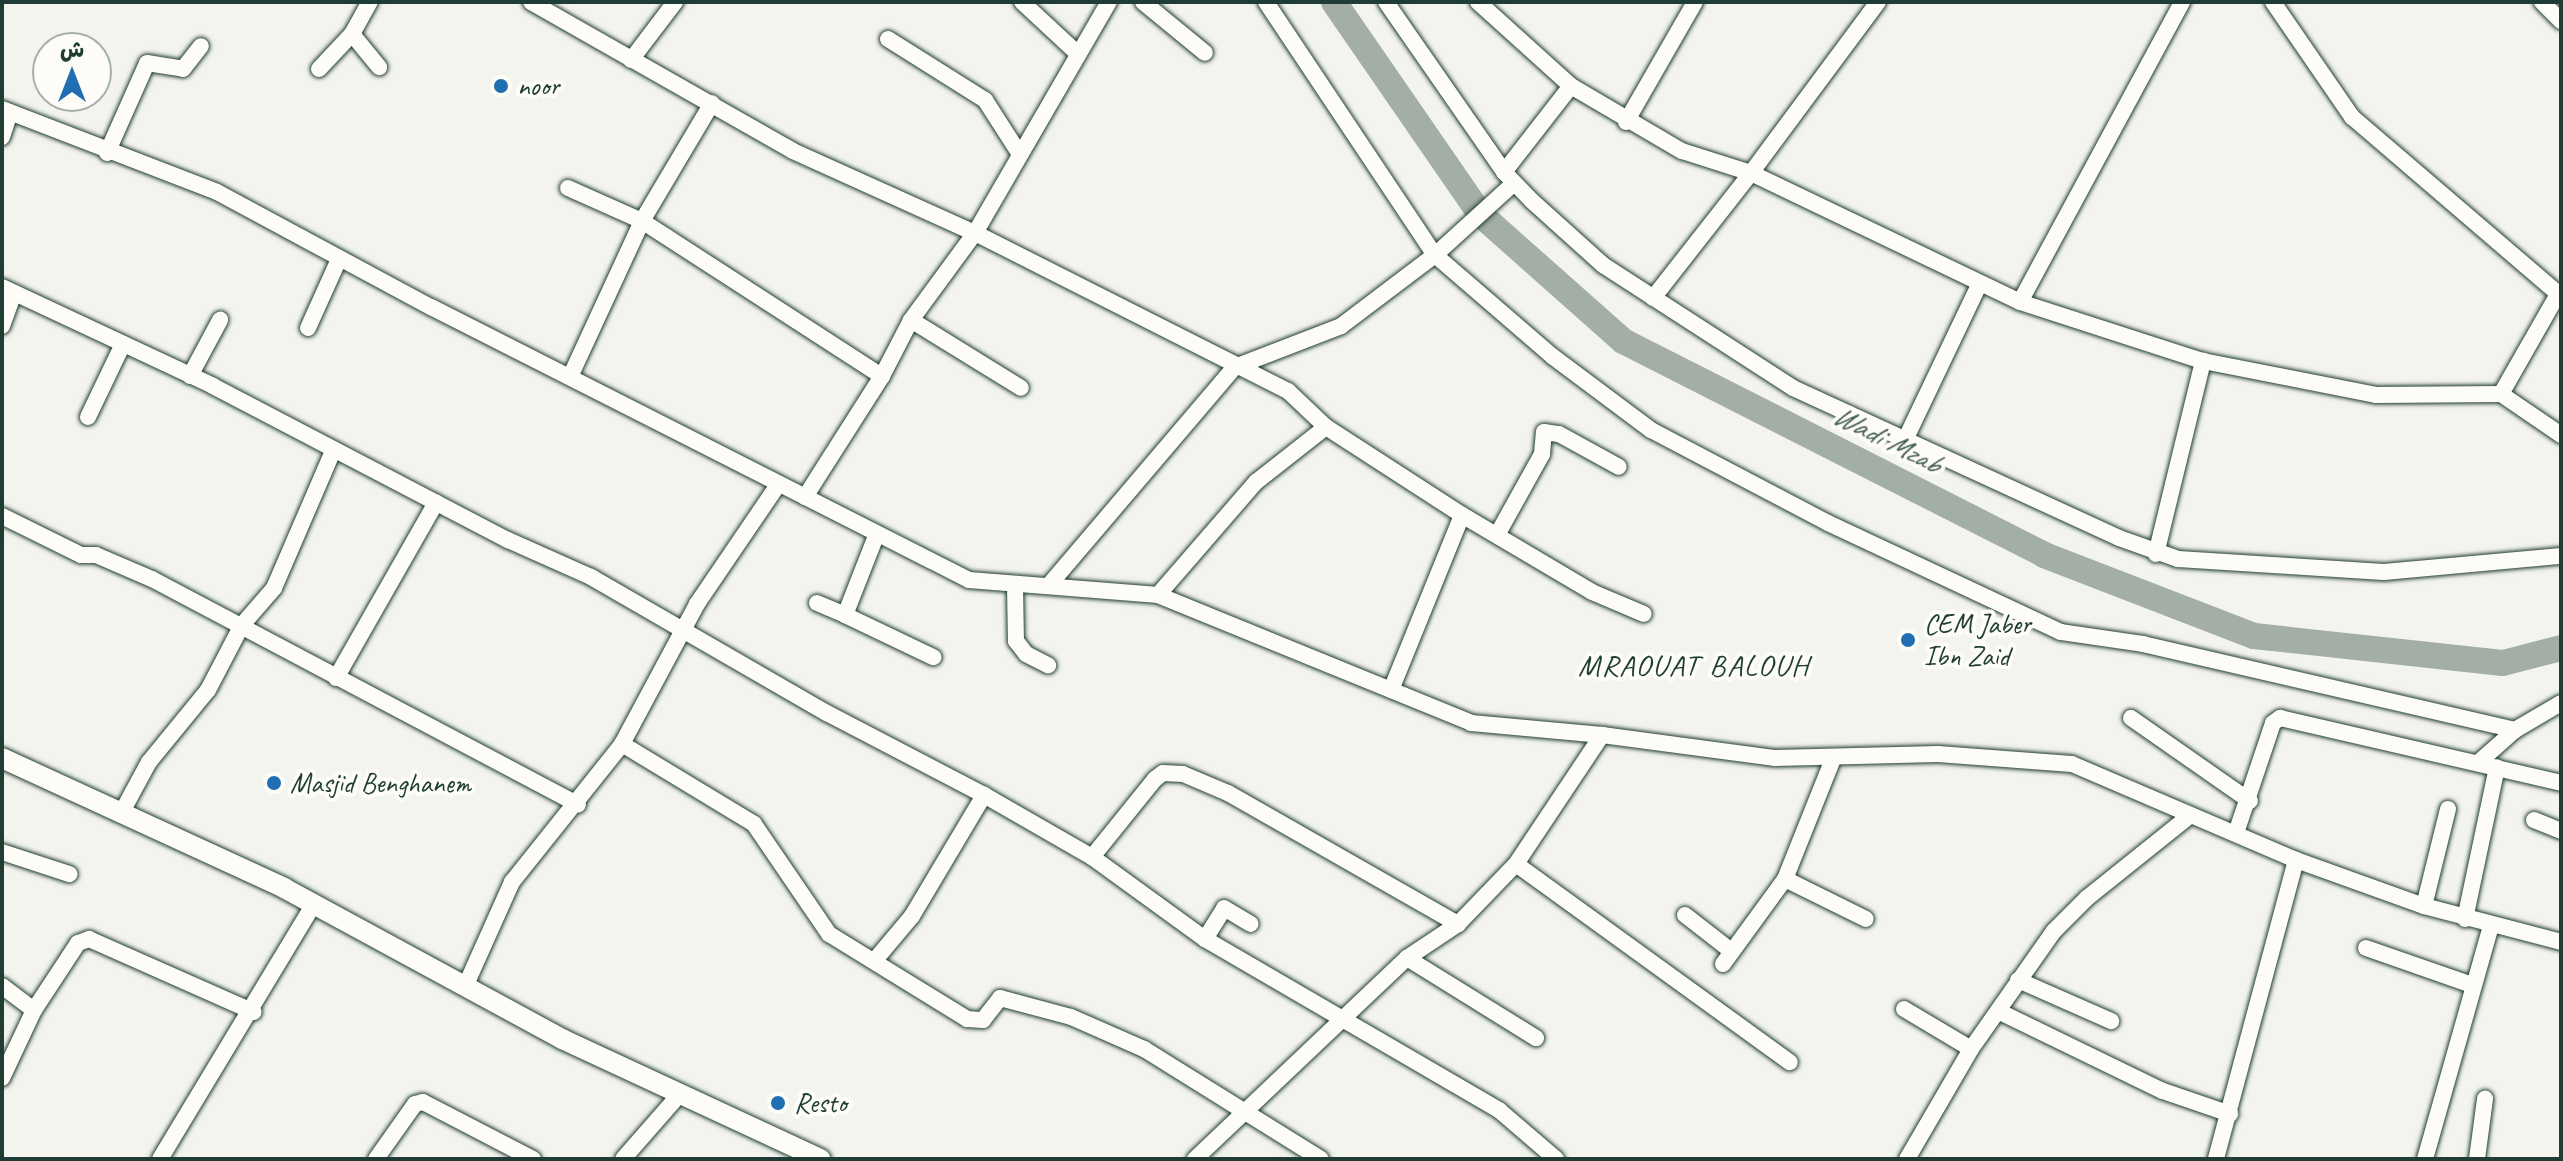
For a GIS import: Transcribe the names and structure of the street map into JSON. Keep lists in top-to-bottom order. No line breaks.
{"districts":["MRAOUAT BALOUH"],"water":["Wadi Mzab"],"places":["noor","CEM Jaber Ibn Zaid","Masjid Benghanem","Resto"],"north":"top"}
